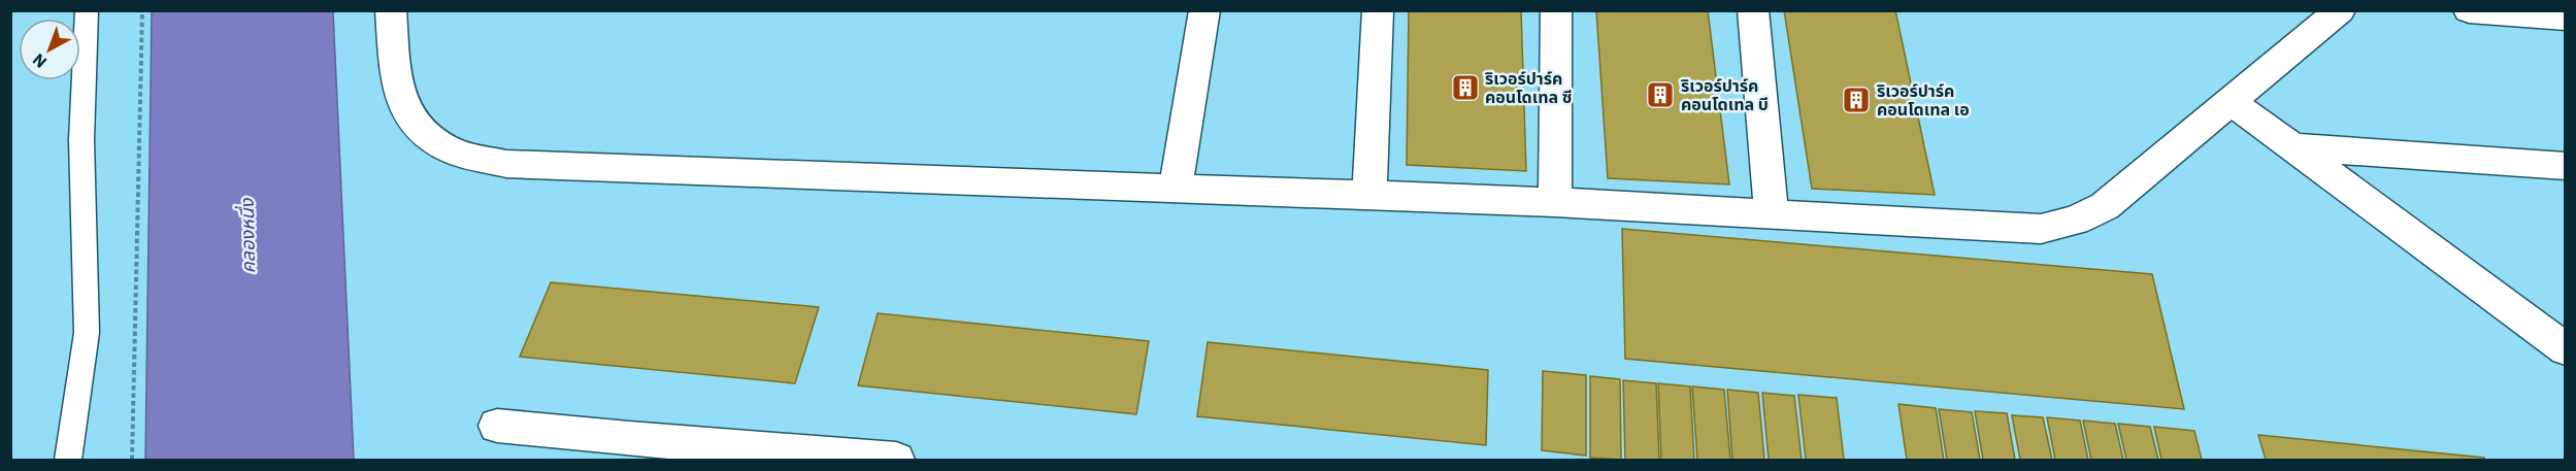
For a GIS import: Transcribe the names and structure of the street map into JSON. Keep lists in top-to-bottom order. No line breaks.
{"water":["คลองหนึ่ง"],"places":{"building":["ริเวอร์ปาร์ค คอนโดเทล ซี","ริเวอร์ปาร์ค คอนโดเทล บี","ริเวอร์ปาร์ค คอนโดเทล เอ"]},"north":"bottom left"}
